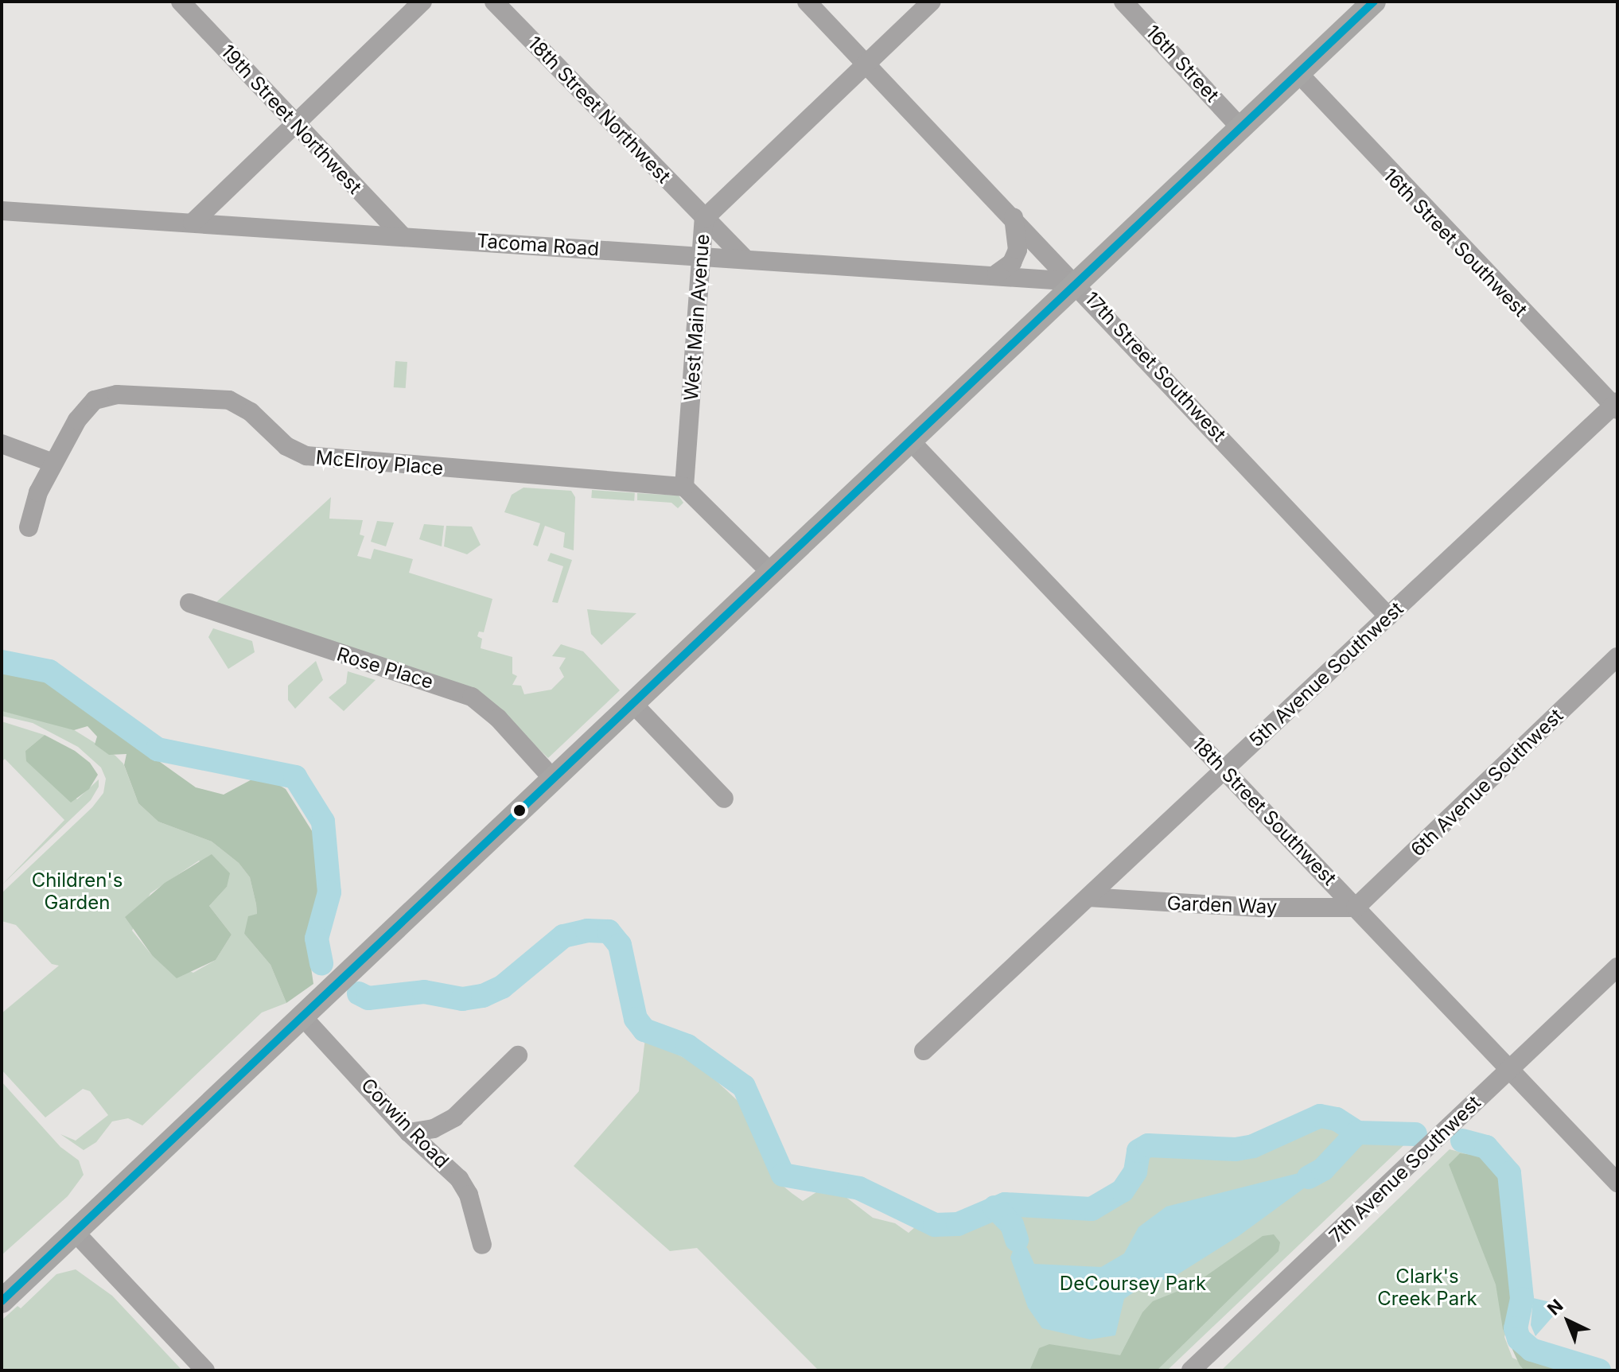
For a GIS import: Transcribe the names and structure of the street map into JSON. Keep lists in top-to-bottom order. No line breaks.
{"streets":{"street":["16th Street","18th Street Northwest","19th Street Northwest","16th Street Southwest","Tacoma Road","West Main Avenue","17th Street Southwest","McElroy Place","Rose Place","5th Avenue Southwest","6th Avenue Southwest","18th Street Southwest","Garden Way","Corwin Road","7th Avenue Southwest"]},"crossings":[["18th Street Northwest","Tacoma Road"],["18th Street Northwest","West Main Avenue"],["19th Street Northwest","Tacoma Road"],["16th Street Southwest","5th Avenue Southwest"],["Tacoma Road","West Main Avenue"],["Tacoma Road","17th Street Southwest"],["West Main Avenue","17th Street Southwest"],["West Main Avenue","McElroy Place"],["17th Street Southwest","5th Avenue Southwest"],["5th Avenue Southwest","18th Street Southwest"],["5th Avenue Southwest","Garden Way"],["6th Avenue Southwest","18th Street Southwest"],["6th Avenue Southwest","Garden Way"],["18th Street Southwest","Garden Way"],["18th Street Southwest","7th Avenue Southwest"]],"parks":["Children's Garden","Clark's Creek Park","DeCoursey Park"],"north":"top left"}
